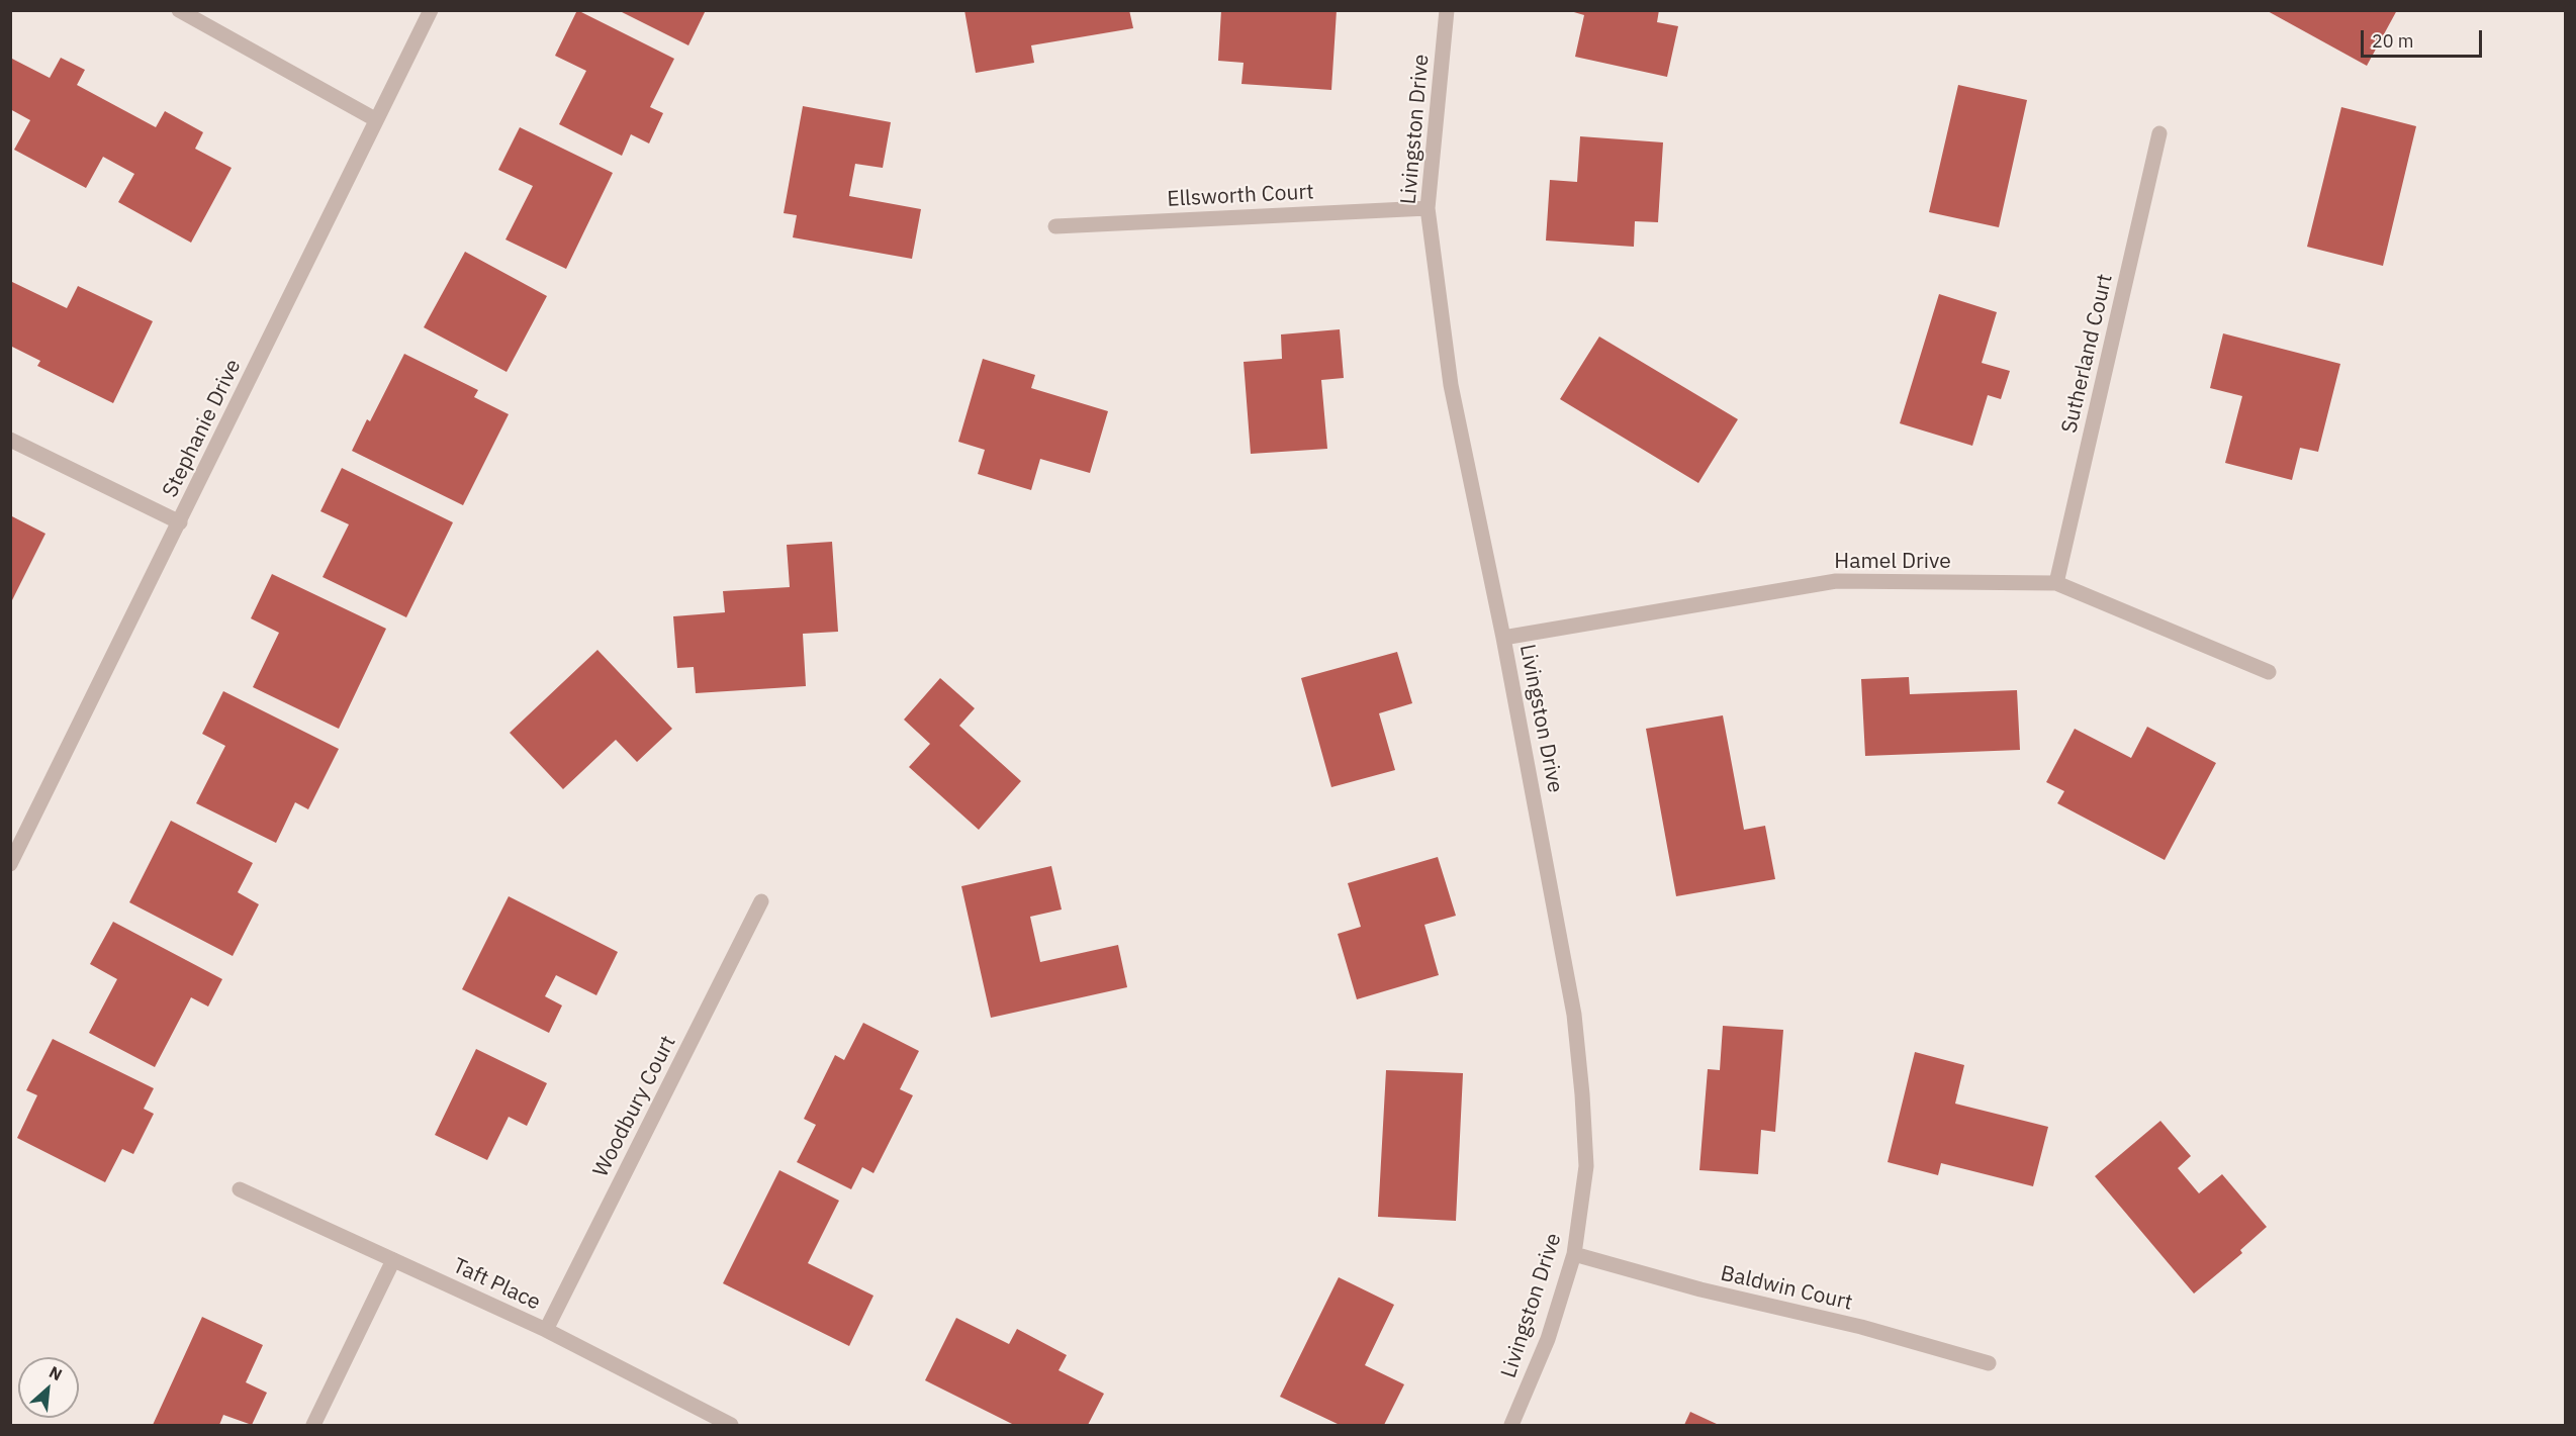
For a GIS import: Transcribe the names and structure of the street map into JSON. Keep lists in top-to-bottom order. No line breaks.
{"streets":{"street":["Livingston Drive","Ellsworth Court","Sutherland Court","Stephanie Drive","Hamel Drive","Woodbury Court","Taft Place","Baldwin Court"]},"crossings":[["Livingston Drive","Ellsworth Court"],["Livingston Drive","Hamel Drive"],["Livingston Drive","Baldwin Court"],["Sutherland Court","Hamel Drive"],["Woodbury Court","Taft Place"]],"scale_bar":"20 m","north":"top right"}
